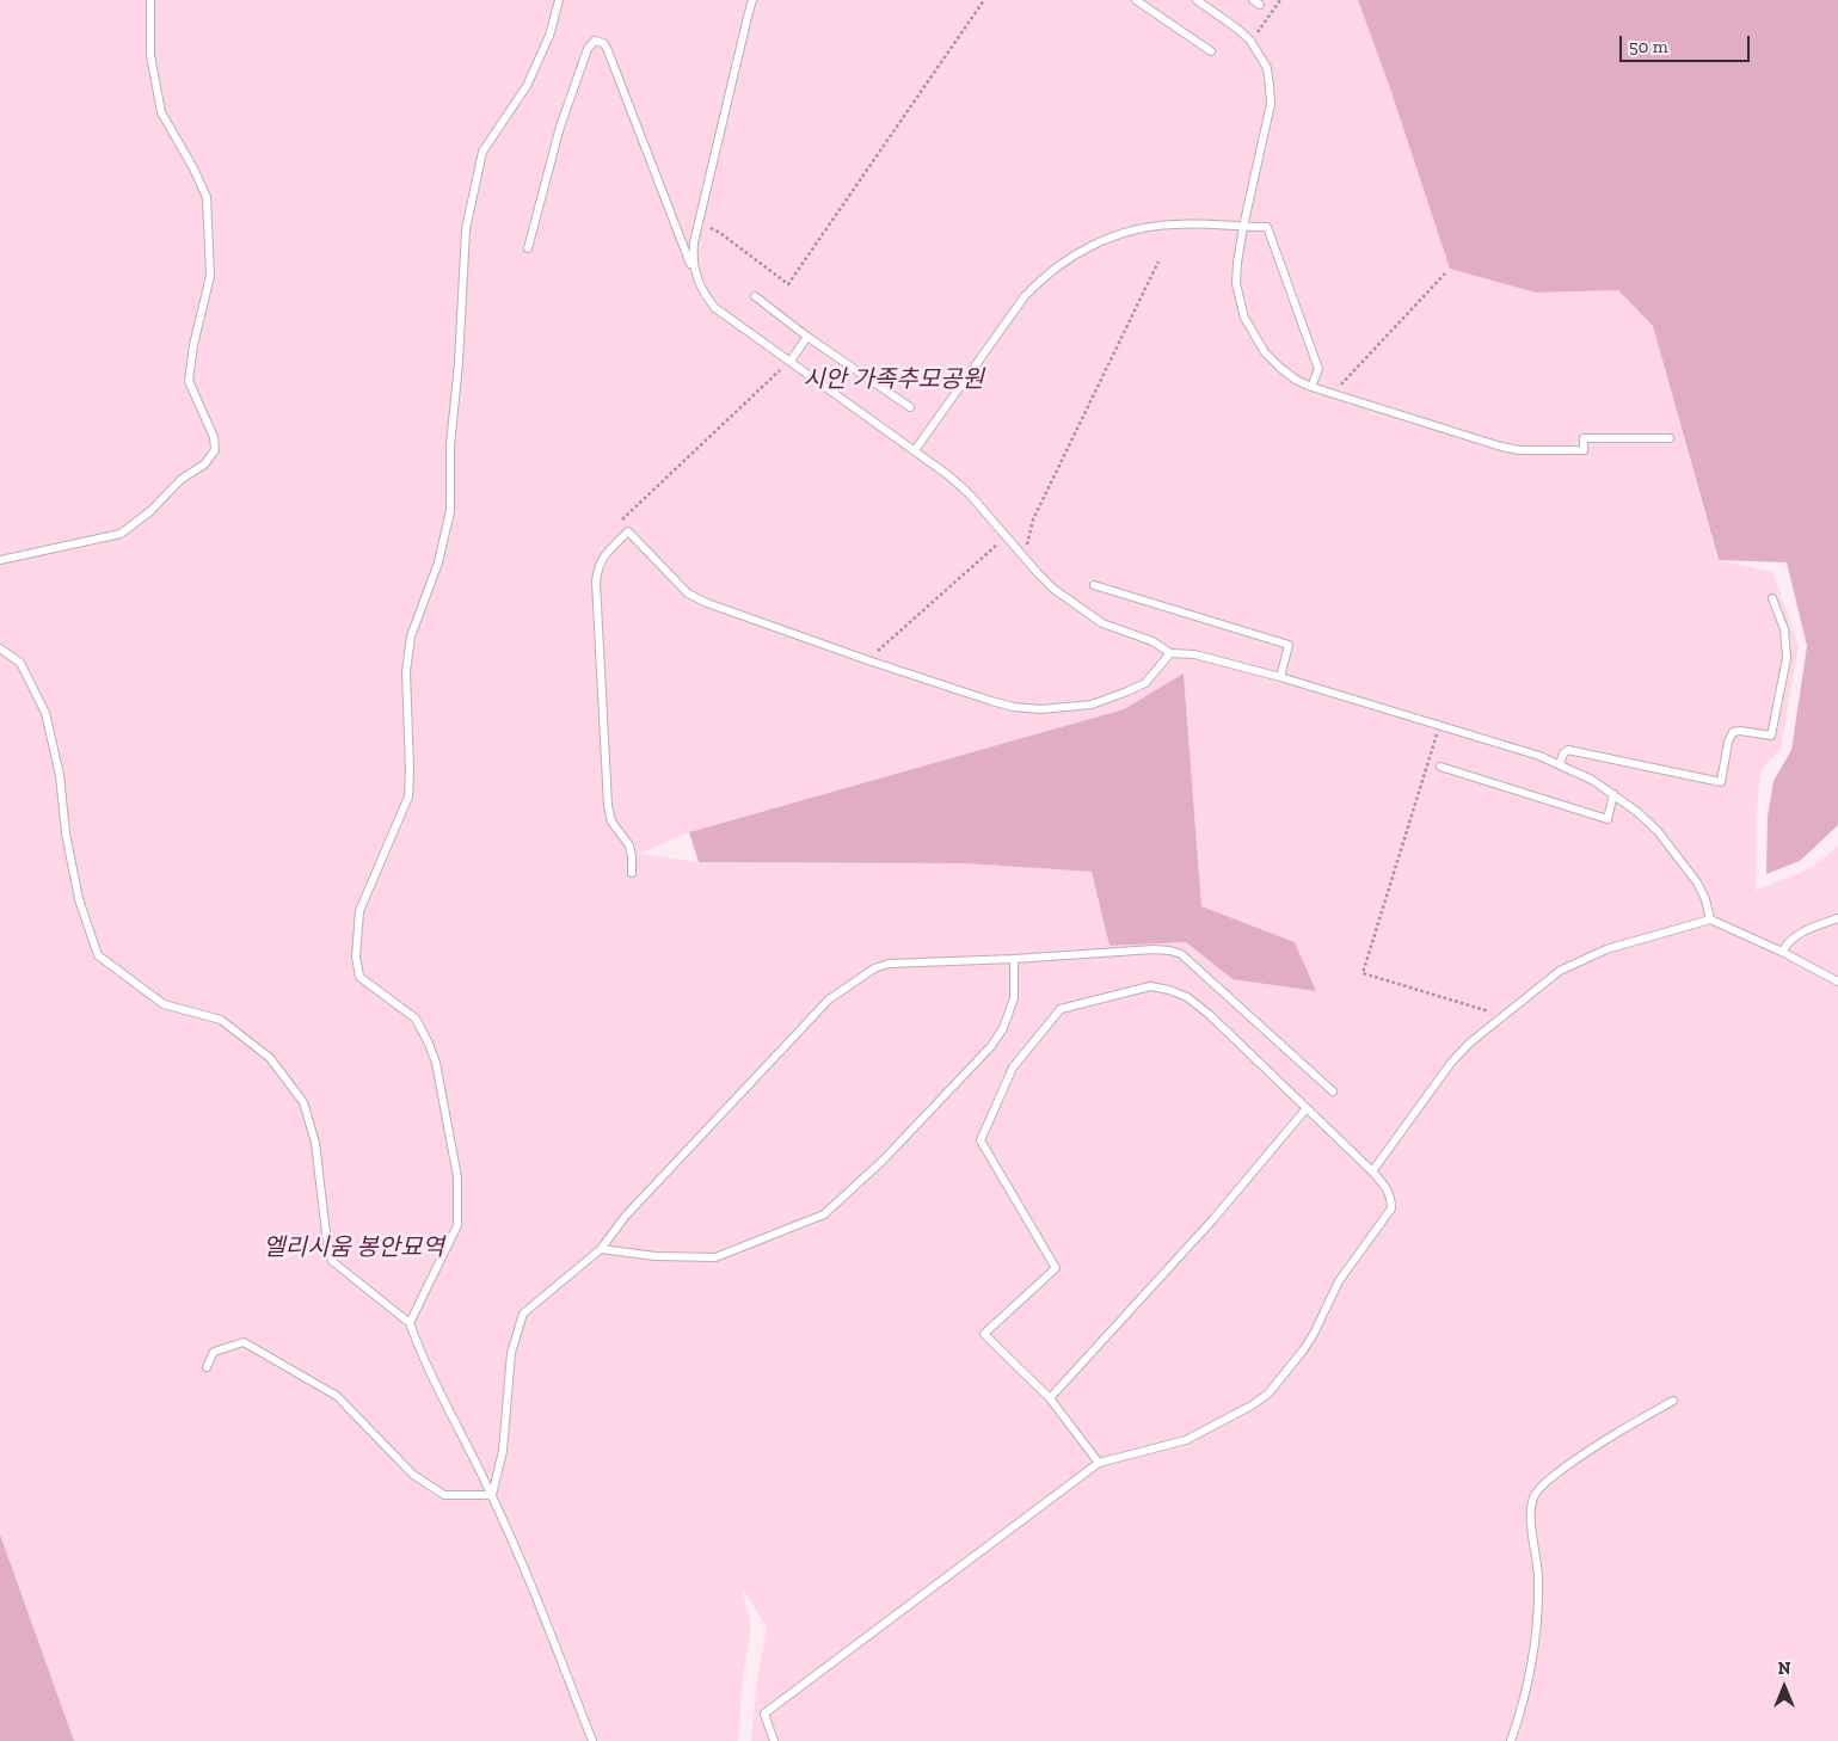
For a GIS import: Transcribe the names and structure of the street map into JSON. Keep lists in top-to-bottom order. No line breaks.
{"parks":["시안 가족추모공원","엘리시움 봉안묘역"],"scale_bar":"50 m","north":"top"}
